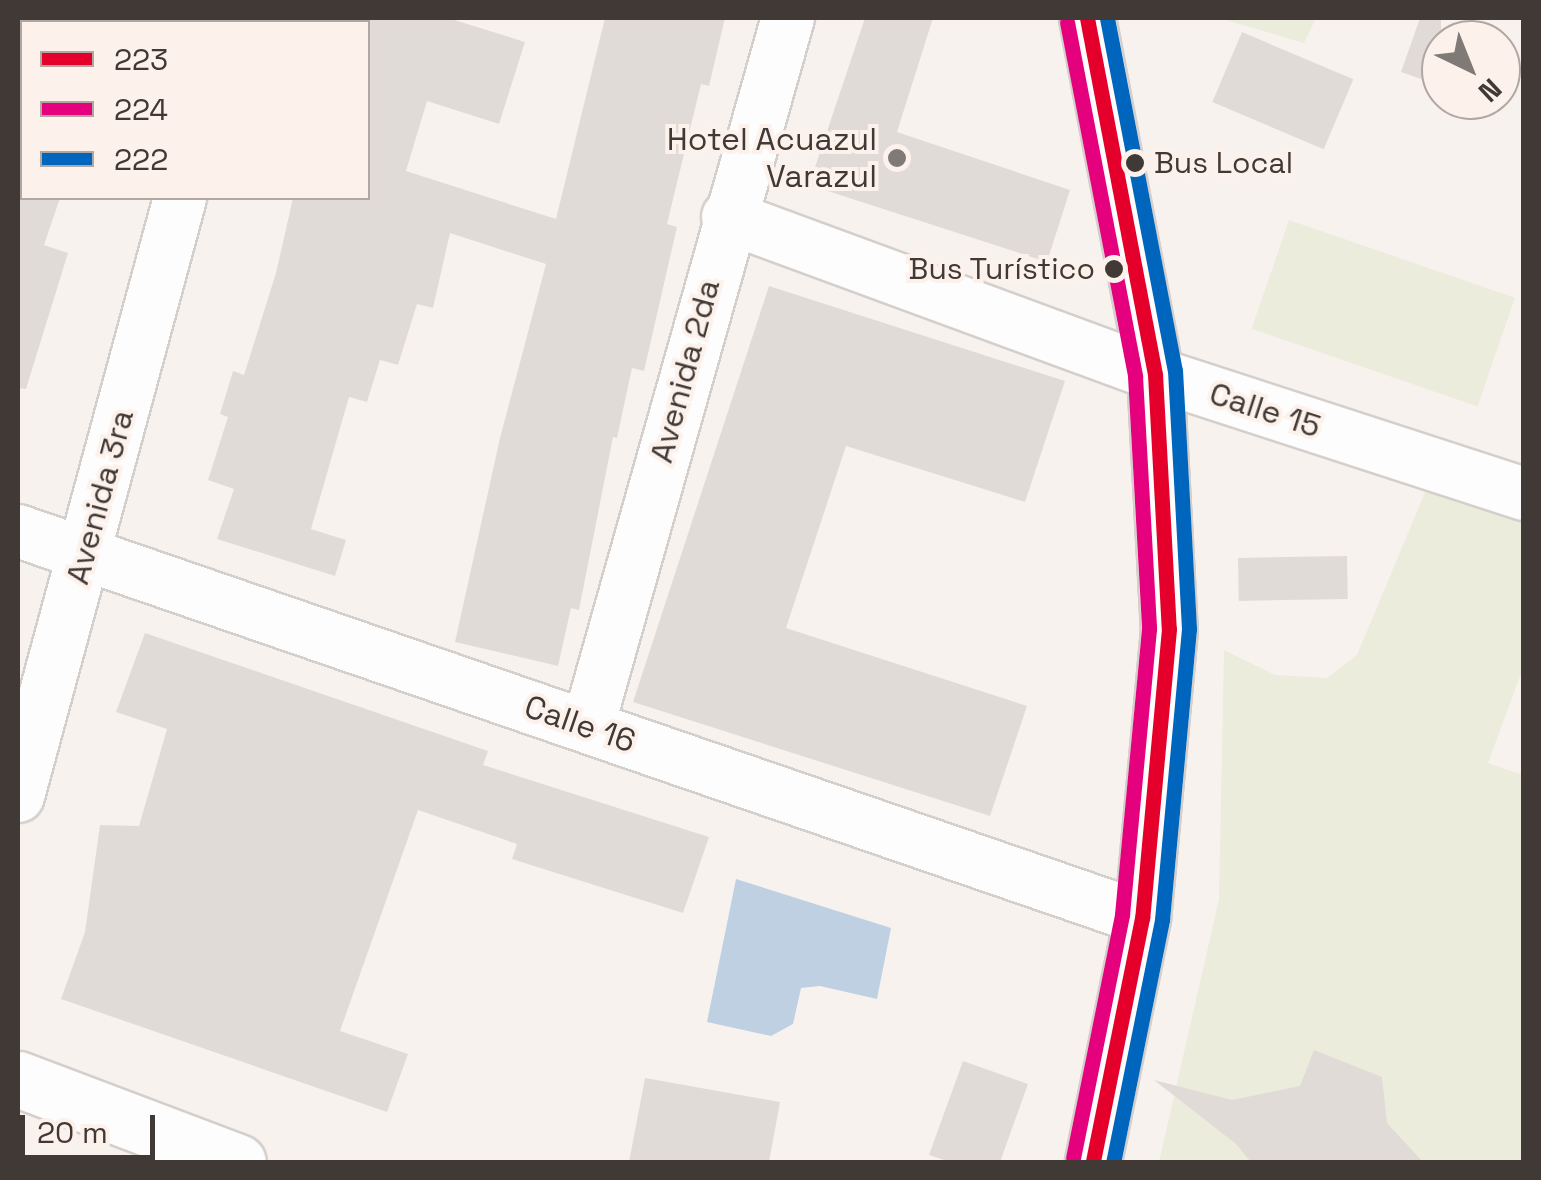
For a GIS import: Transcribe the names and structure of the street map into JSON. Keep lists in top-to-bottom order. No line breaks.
{"streets":{"street":["Avenida 2da","Calle 15","Avenida 3ra","Calle 16"]},"crossings":[["Avenida 2da","Calle 15"],["Avenida 2da","Calle 16"],["Avenida 3ra","Calle 16"]],"places":["Hotel Acuazul Varazul","Bus Local","Bus Turístico"],"lines":["transit line 223","transit line 222","transit line 224"],"legend":["223","224","222"],"scale_bar":"20 m","north":"bottom right"}
